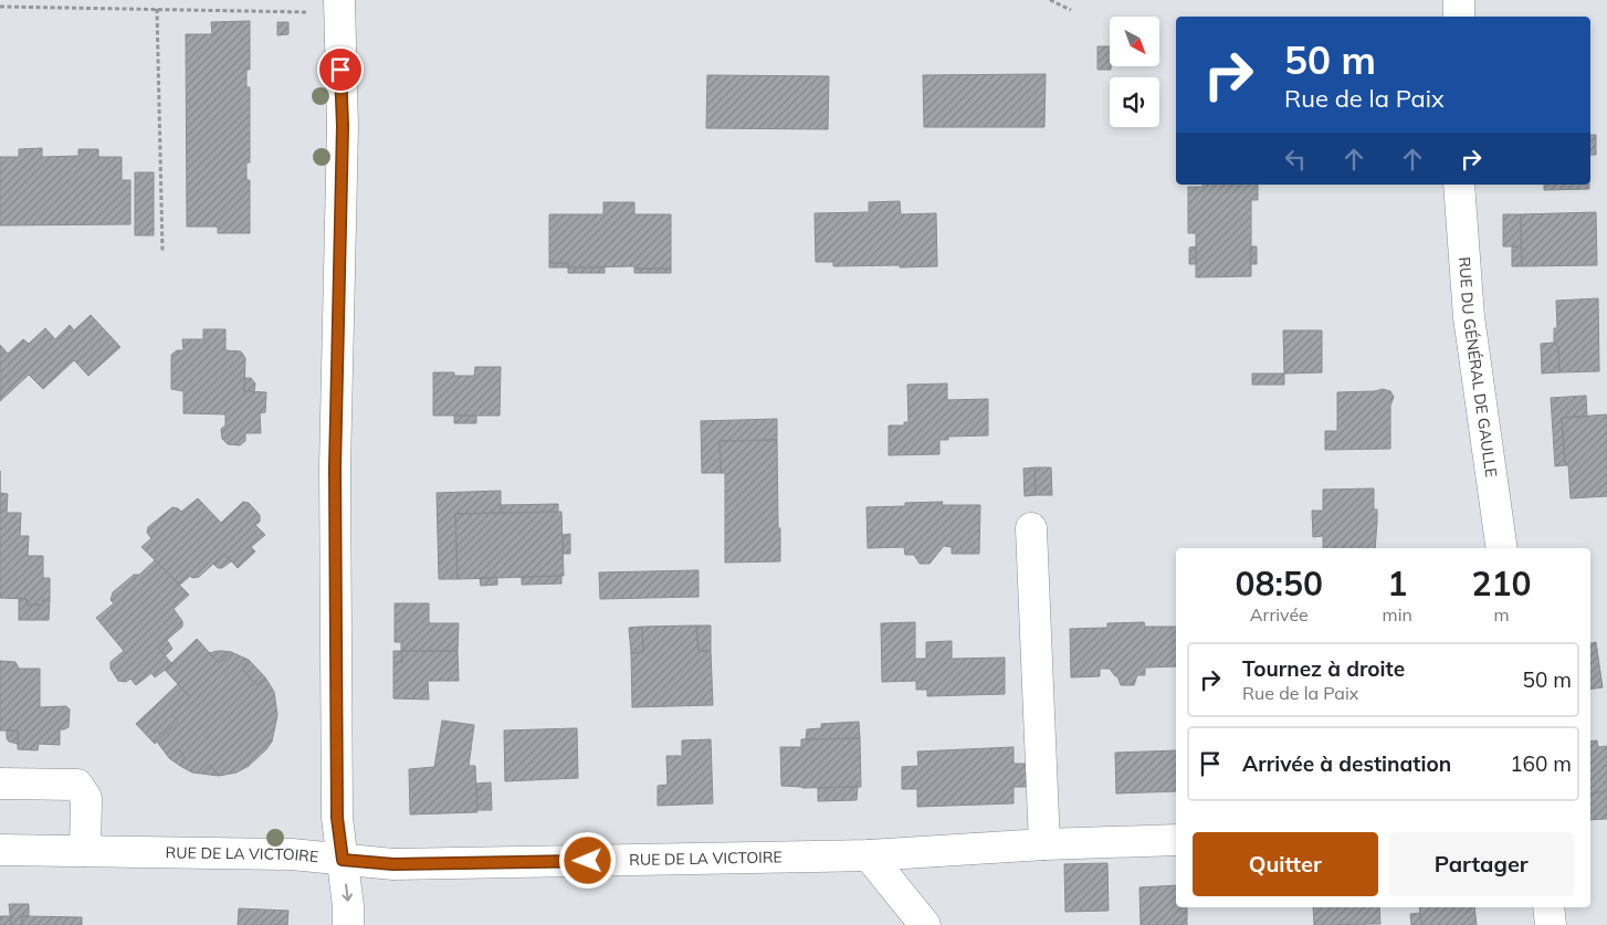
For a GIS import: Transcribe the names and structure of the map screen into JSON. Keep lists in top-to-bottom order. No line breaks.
{"streets":{"street":["RUE DU GÉNÉRAL DE GAULLE","RUE DE LA VICTOIRE"]},"north":"bottom right","page":{"turn":["50 m","Rue de la Paix"],"eta":["08:50","Arrivée","1","min","210","m"],"list":[{"name":"Tournez à droite","note":"Rue de la Paix","value":"50 m"},{"name":"Arrivée à destination","value":"160 m"}],"buttons":["Quitter","Partager"]}}
